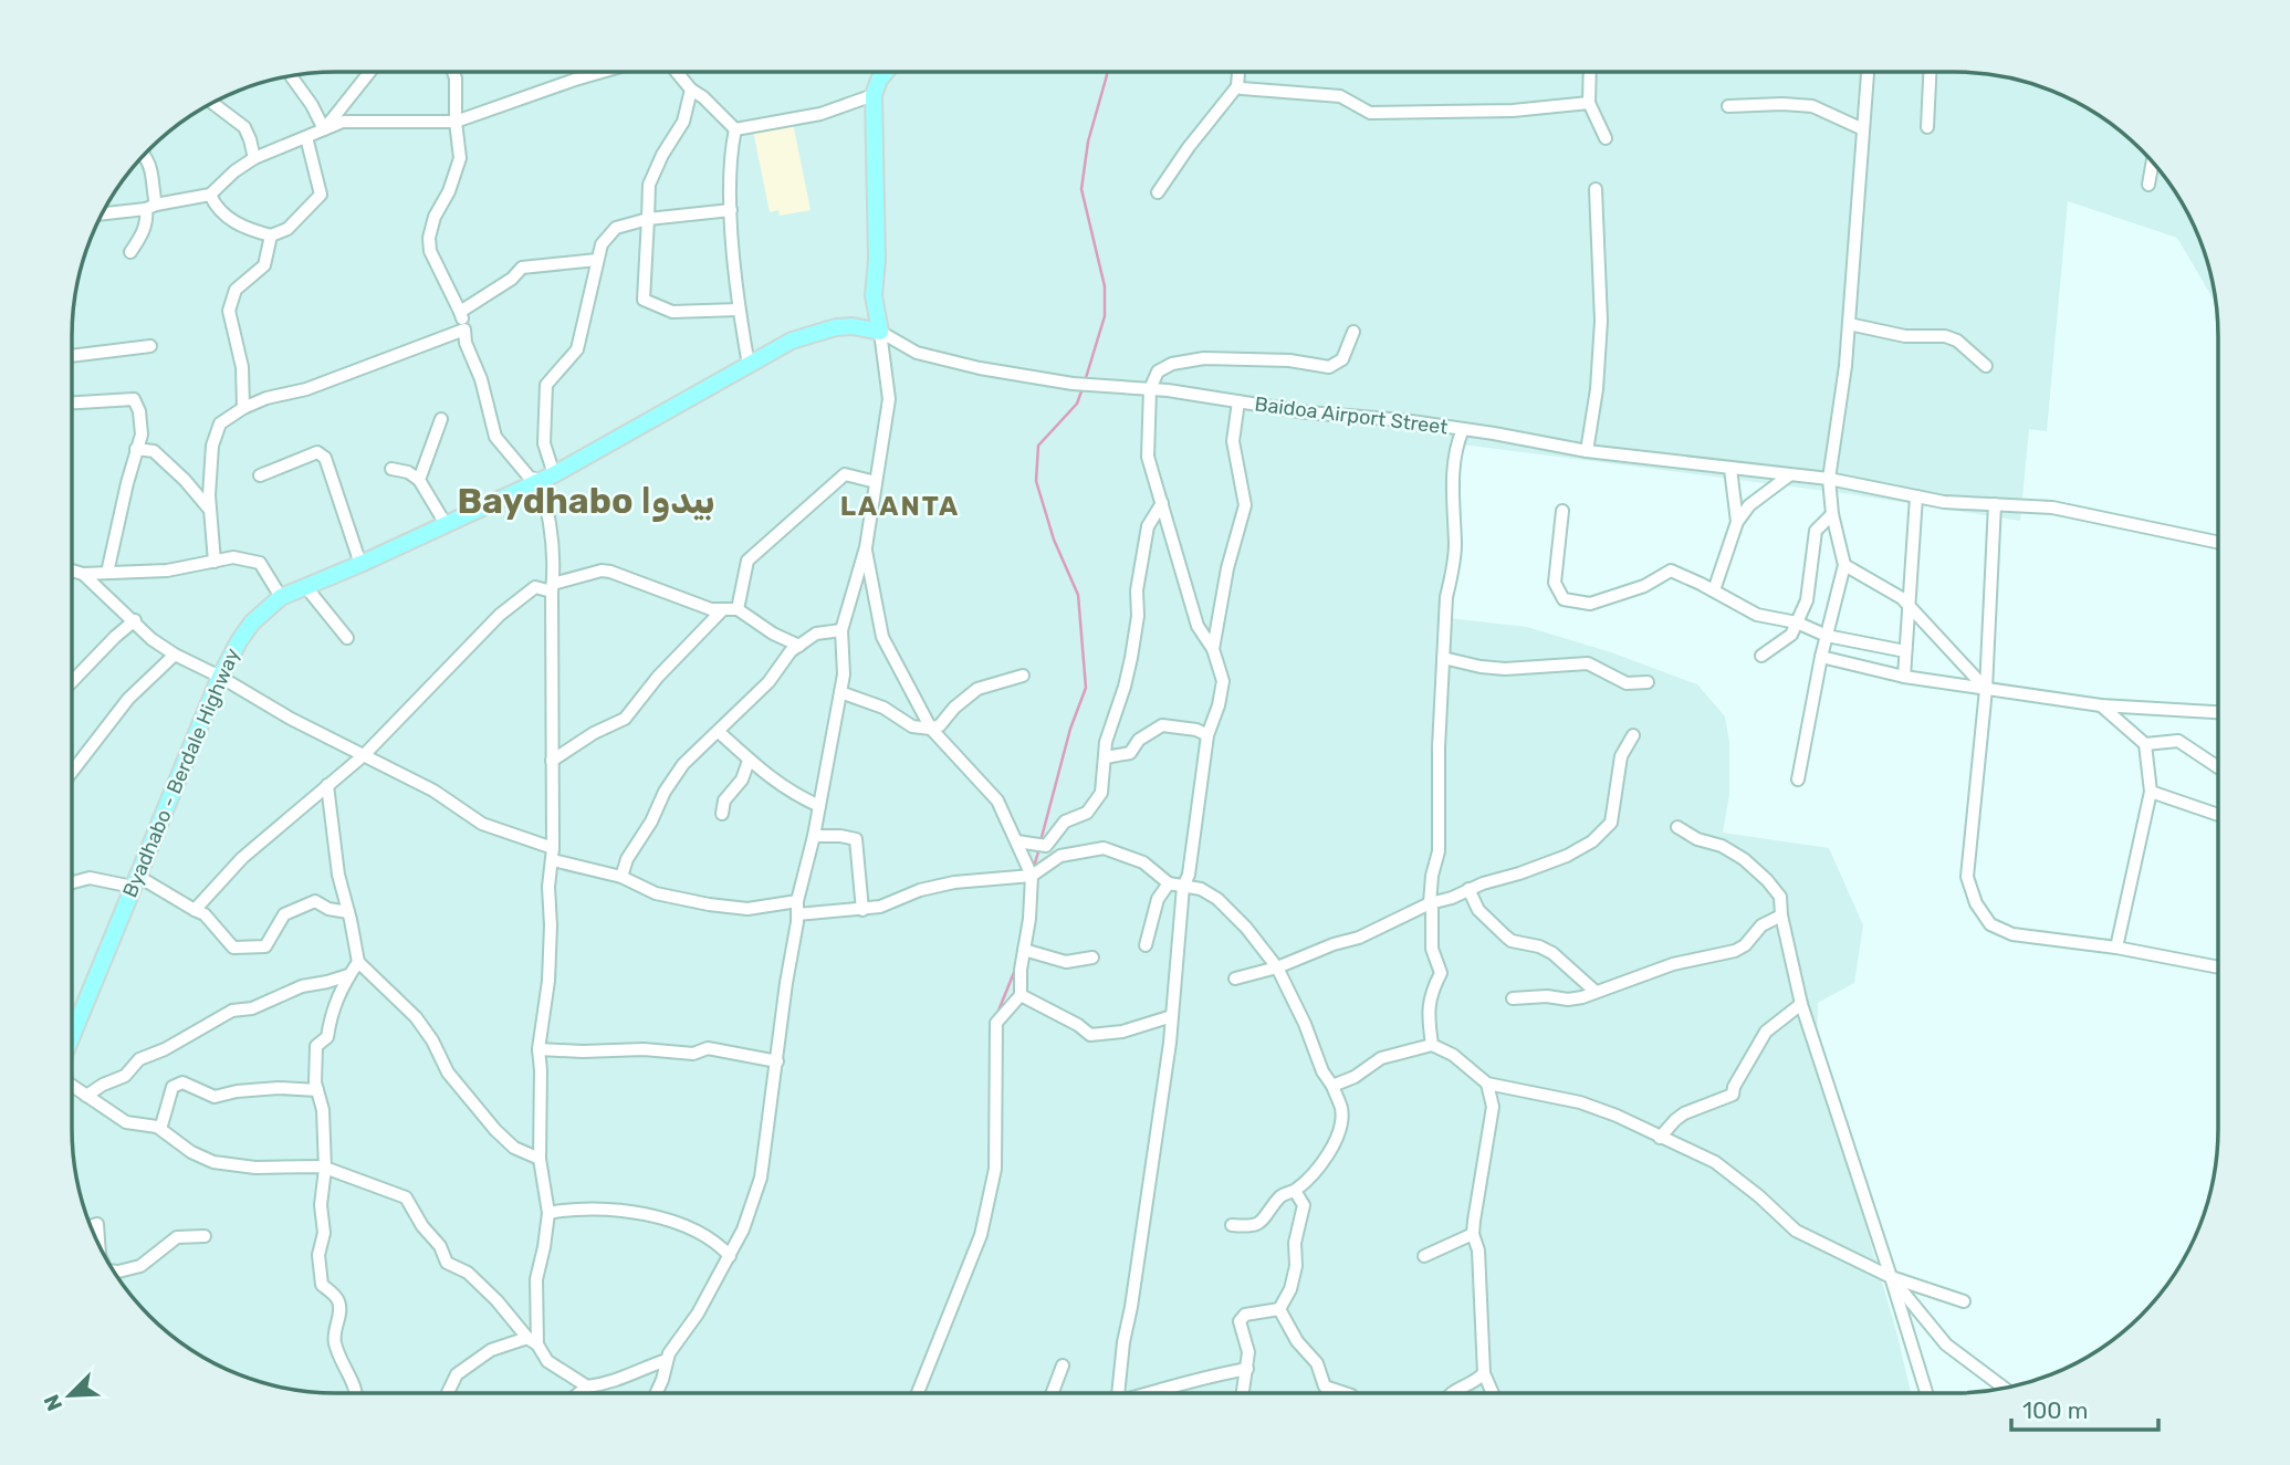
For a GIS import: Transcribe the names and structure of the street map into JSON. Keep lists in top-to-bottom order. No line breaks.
{"streets":{"main road":["Byadhabo - Berdale Highway"],"street":["Baidoa Airport Street"]},"crossings":[["Baidoa Airport Street","Byadhabo - Berdale Highway"]],"districts":["Baydhabo بيدوا","LAANTA"],"scale_bar":"100 m","north":"bottom left"}
